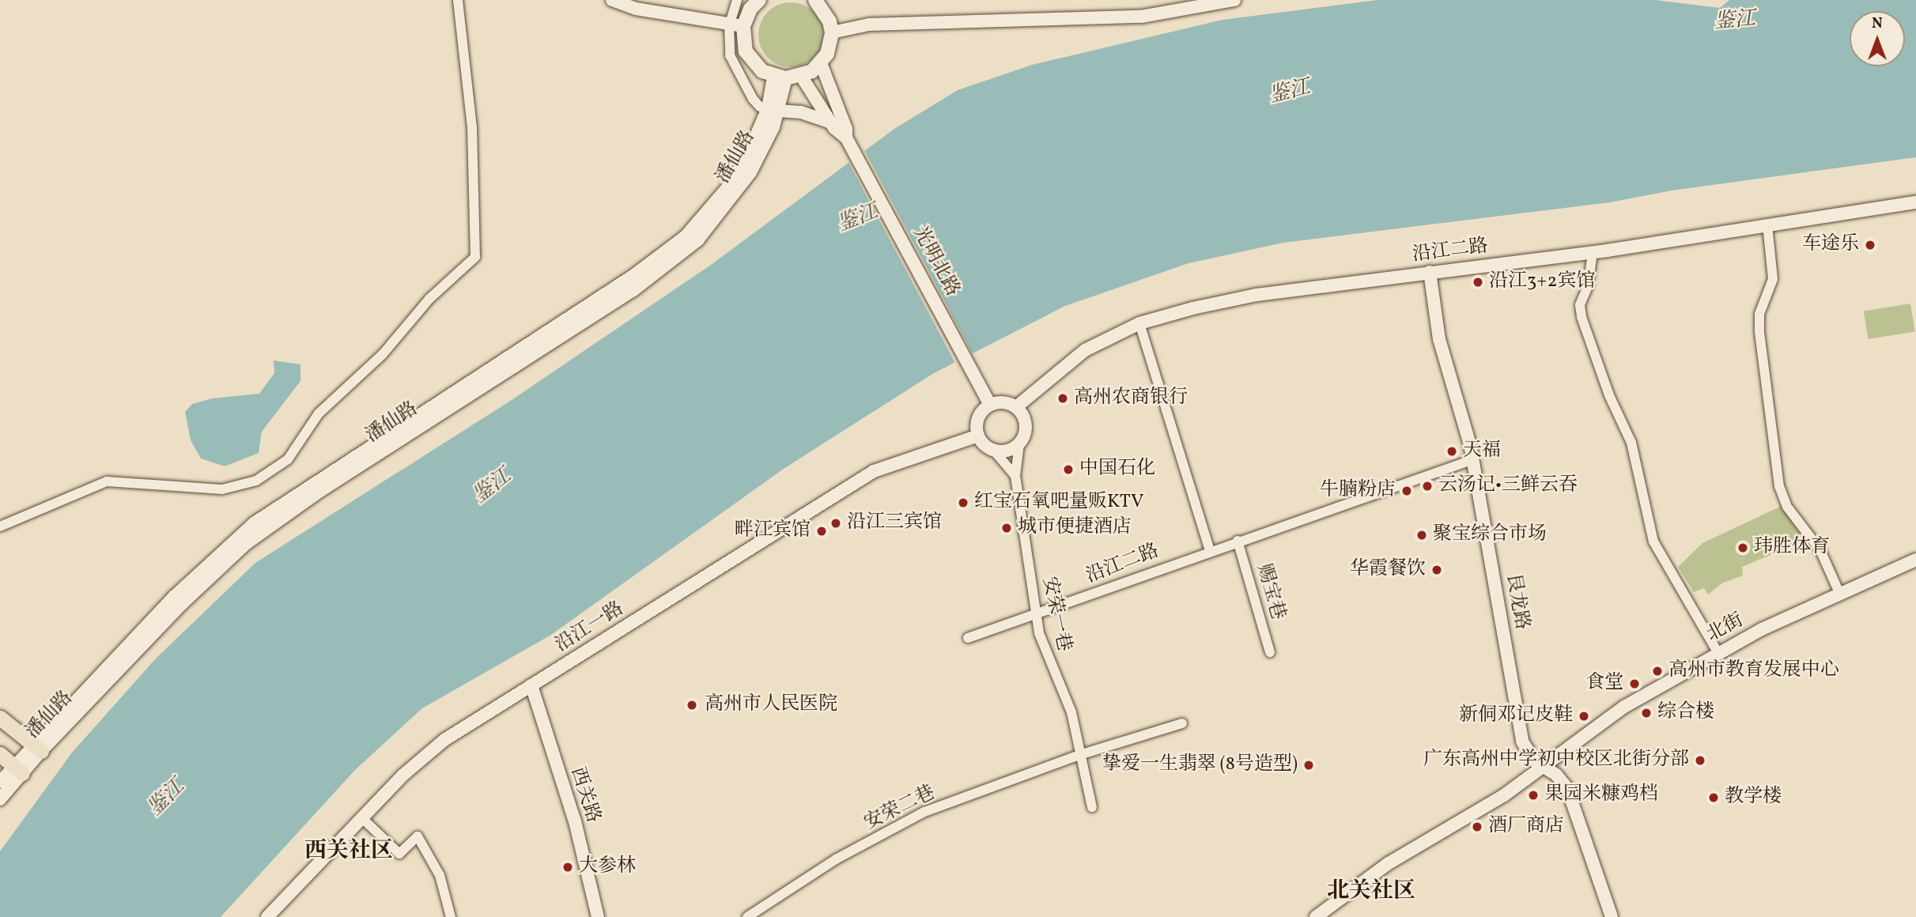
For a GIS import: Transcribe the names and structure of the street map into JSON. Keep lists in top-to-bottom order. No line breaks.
{"streets":{"street":["潘仙路","沿江二路","光明北路","赐宝巷","艮龙路","安荣一巷","沿江一路","北街","西关路","安荣二巷"]},"crossings":[["沿江二路","光明北路"],["沿江二路","赐宝巷"],["沿江二路","艮龙路"],["沿江二路","安荣一巷"],["沿江二路","沿江一路"],["光明北路","安荣一巷"],["光明北路","沿江一路"],["艮龙路","北街"],["安荣一巷","沿江一路"],["安荣一巷","安荣二巷"],["沿江一路","西关路"]],"districts":["西关社区","北关社区"],"water":["鉴江"],"places":["车途乐","沿江3+2宾馆","高州农商银行","天福","中国石化","云汤记•三鲜云吞","牛腩粉店","红宝石氧吧量贩KTV","沿江三宾馆","城市便捷酒店","畔江宾馆","聚宝综合市场","玮胜体育","华霞餐饮","高州市教育发展中心","食堂","高州市人民医院","综合楼","新侗邓记皮鞋","广东高州中学初中校区北街分部","挚爱一生翡翠 (8号造型)","果园米糠鸡档","教学楼","酒厂商店","大参林"],"north":"top"}
